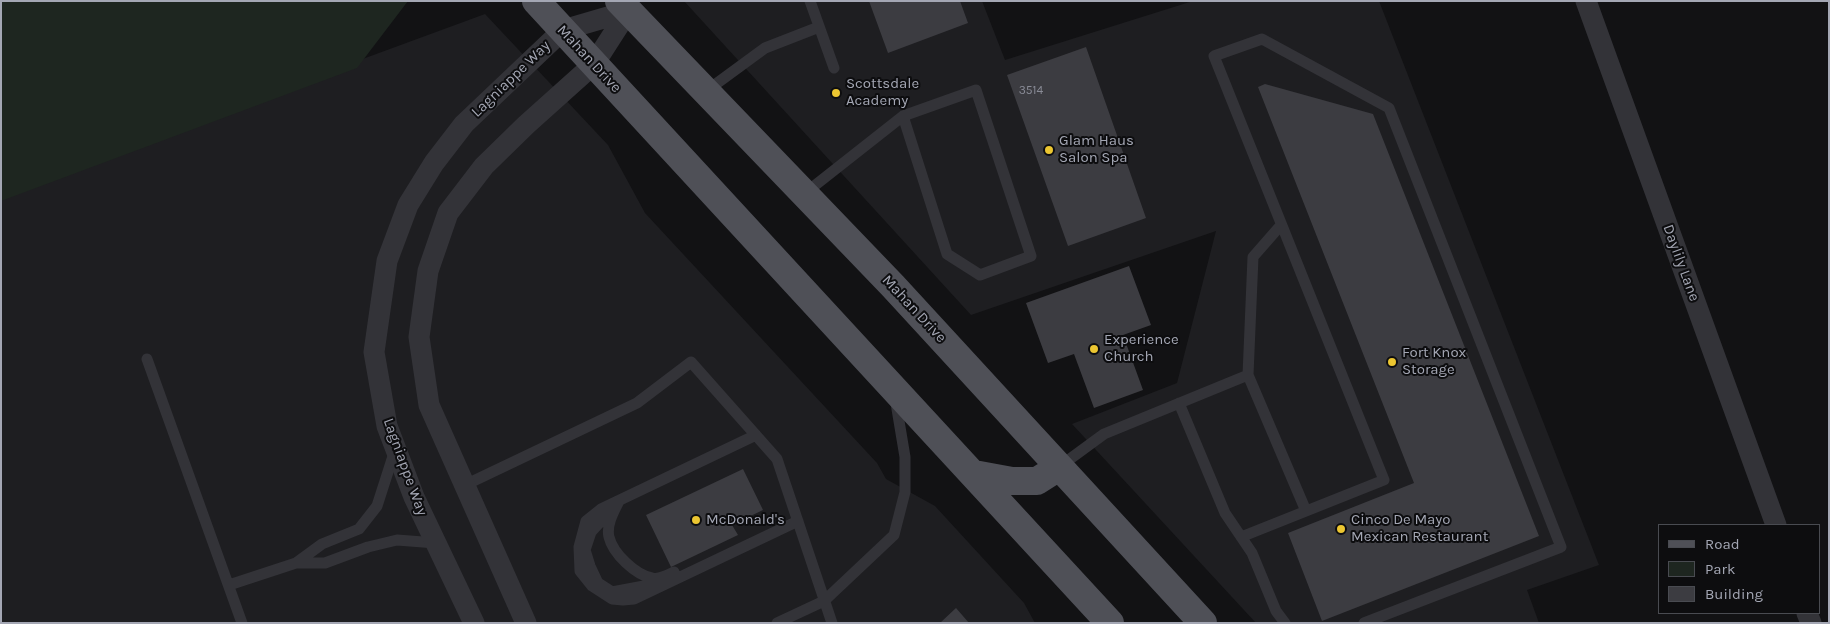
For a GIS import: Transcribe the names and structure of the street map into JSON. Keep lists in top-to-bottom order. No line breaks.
{"streets":{"main road":["Mahan Drive"],"street":["Lagniappe Way","Daylily Lane"]},"crossings":[["Mahan Drive","Lagniappe Way"]],"places":["Scottsdale Academy","Glam Haus Salon Spa","Experience Church","Fort Knox Storage","McDonald's","Cinco De Mayo Mexican Restaurant"],"house_numbers":["3514"],"legend":["Road","Park","Building"]}
